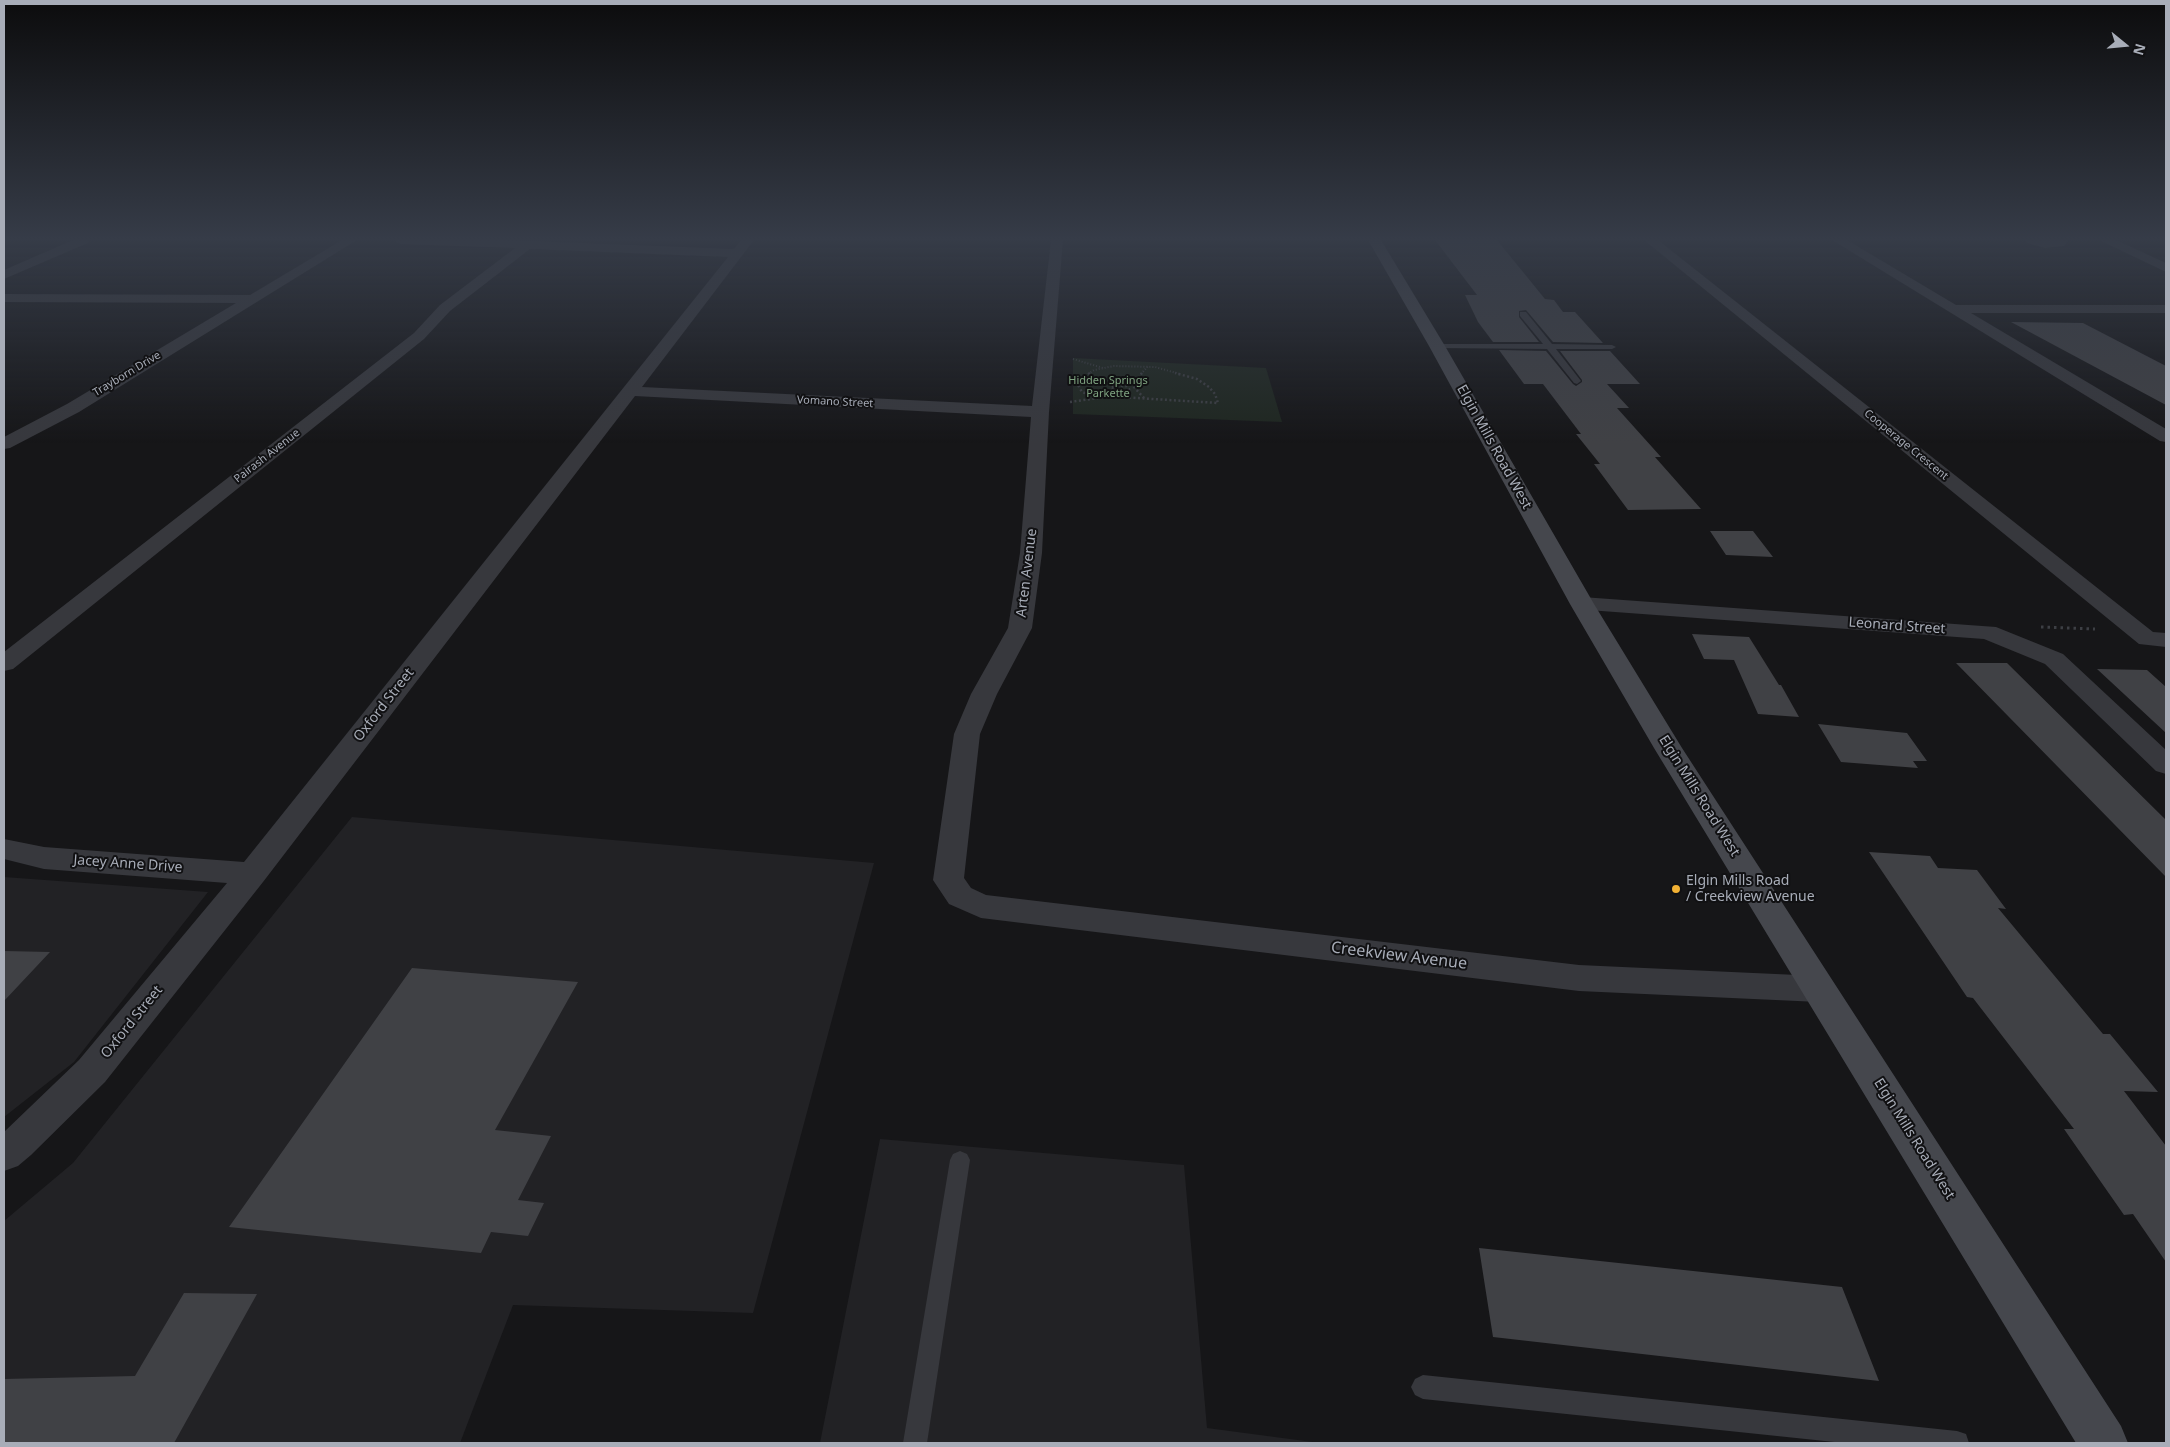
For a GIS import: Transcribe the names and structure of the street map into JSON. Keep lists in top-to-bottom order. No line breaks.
{"streets":{"main road":["Elgin Mills Road West"],"street":["Trayborn Drive","Vomano Street","Cooperage Crescent","Pairash Avenue","Arten Avenue","Leonard Street","Oxford Street","Jacey Anne Drive","Creekview Avenue"]},"crossings":[["Vomano Street","Arten Avenue"],["Vomano Street","Oxford Street"],["Elgin Mills Road West","Leonard Street"],["Elgin Mills Road West","Creekview Avenue"],["Arten Avenue","Creekview Avenue"],["Oxford Street","Jacey Anne Drive"]],"parks":["Hidden Springs Parkette"],"places":["Elgin Mills Road / Creekview Avenue"],"north":"right"}
